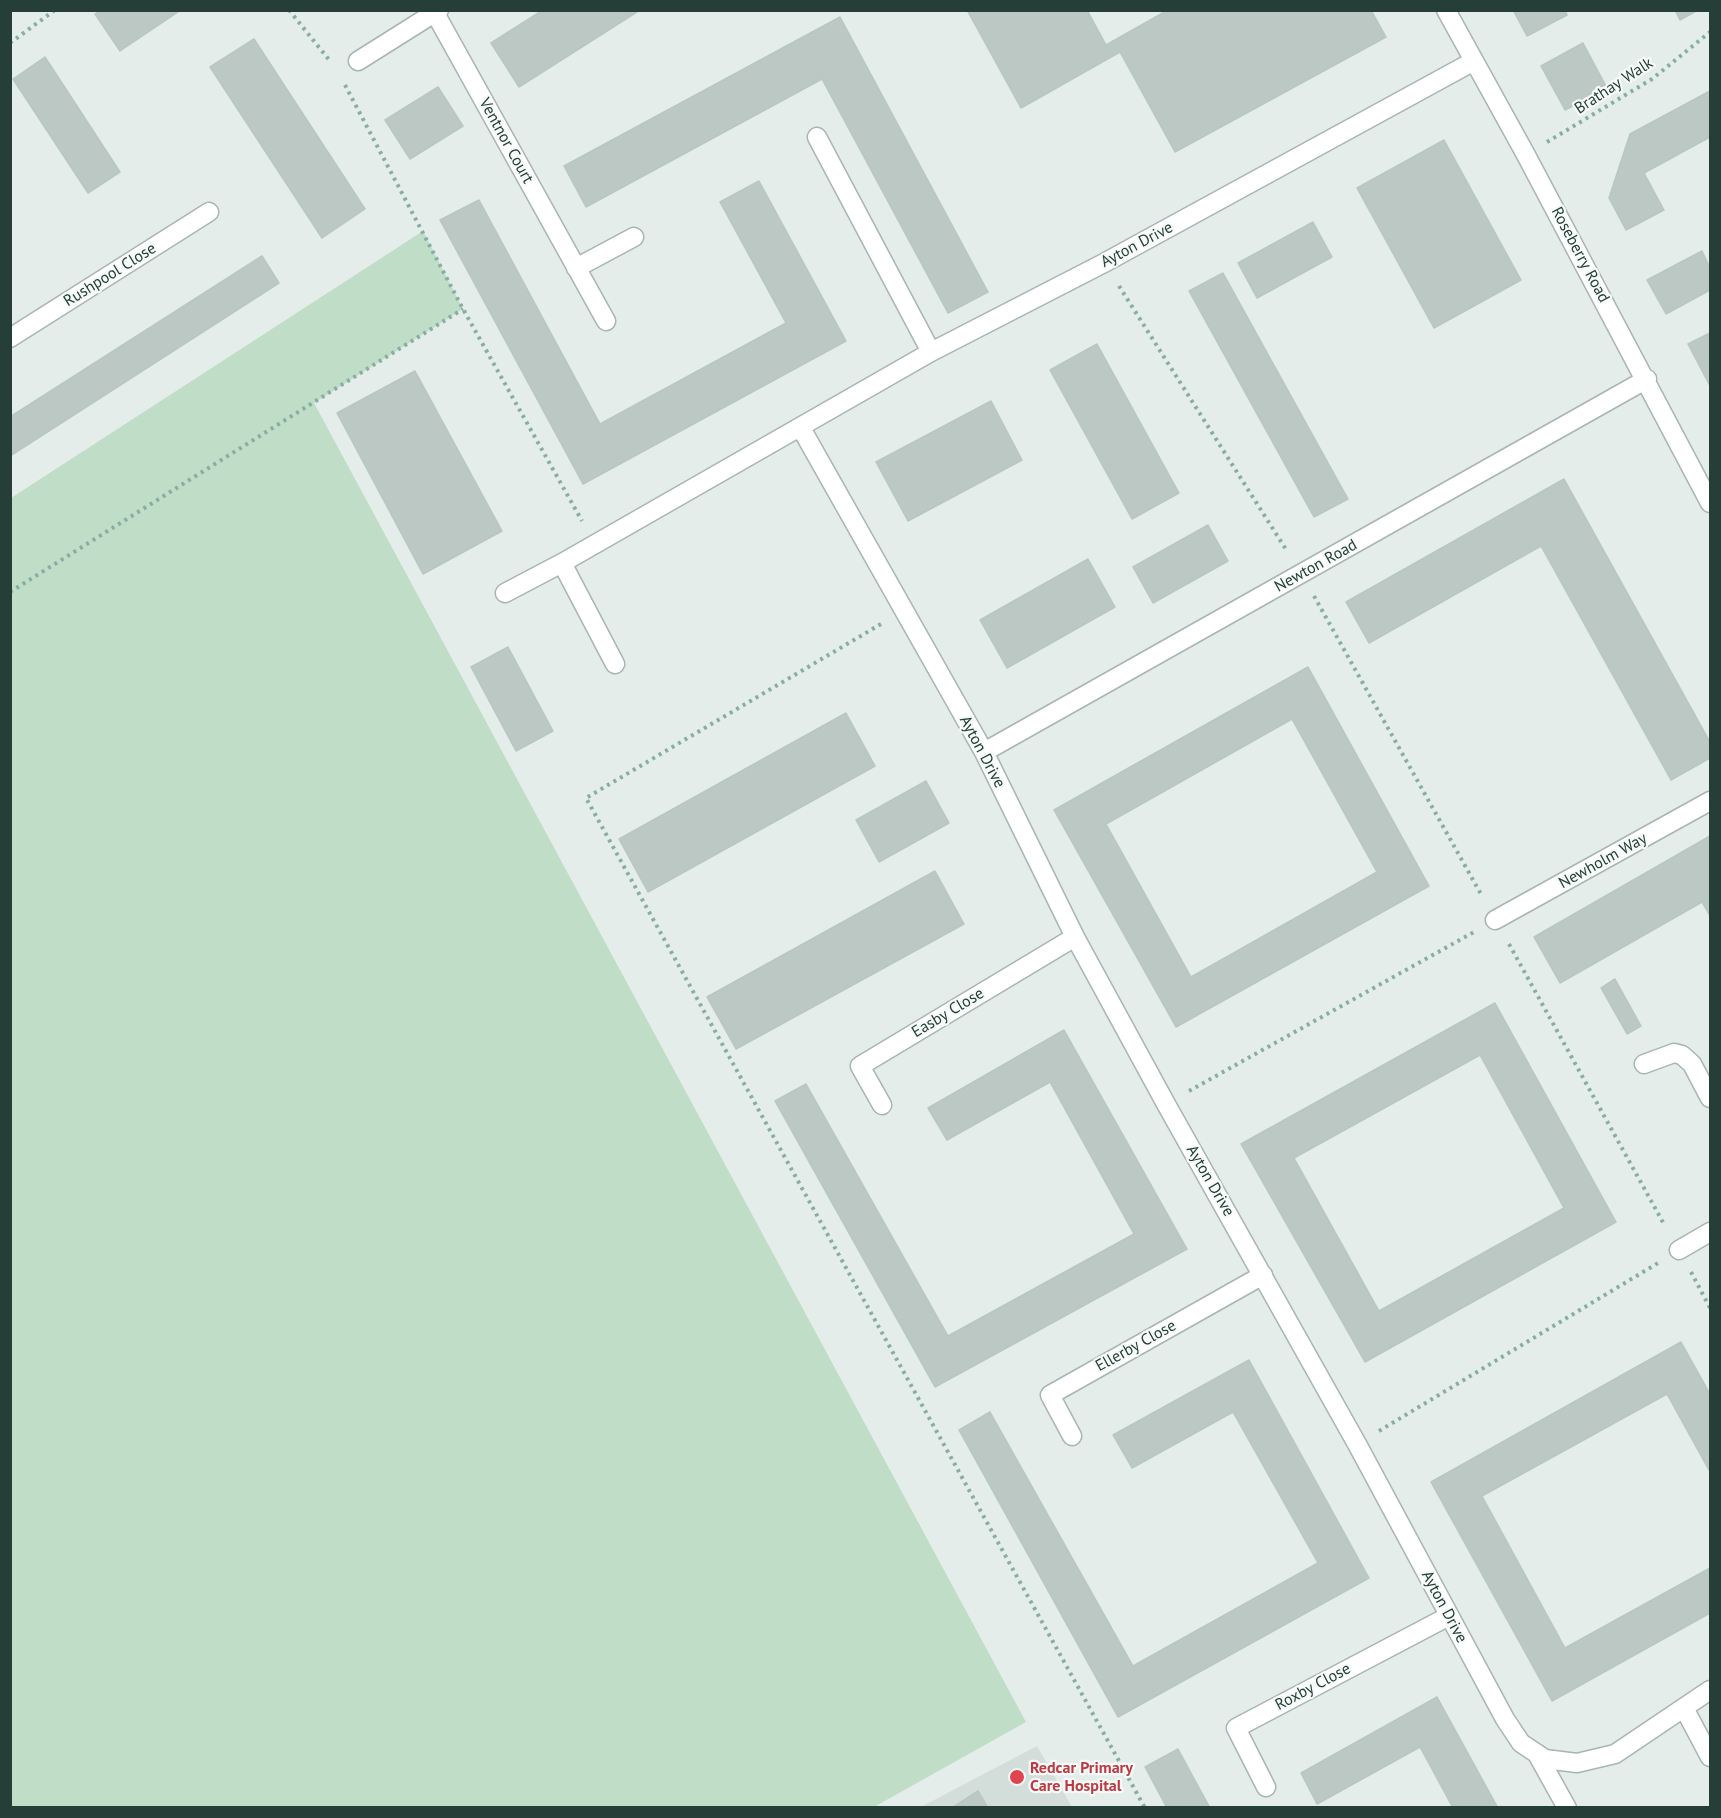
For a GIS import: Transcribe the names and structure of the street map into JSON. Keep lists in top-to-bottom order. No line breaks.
{"streets":{"street":["Ventnor Court","Ayton Drive","Roseberry Road","Rushpool Close","Newton Road","Newholm Way","Easby Close","Ellerby Close","Roxby Close"],"path":["Brathay Walk"]},"crossings":[["Brathay Walk","Roseberry Road"],["Ayton Drive","Roseberry Road"],["Ayton Drive","Newton Road"],["Ayton Drive","Easby Close"],["Ayton Drive","Ellerby Close"],["Ayton Drive","Roxby Close"],["Roseberry Road","Newton Road"]],"places":["Redcar Primary Care Hospital"]}
